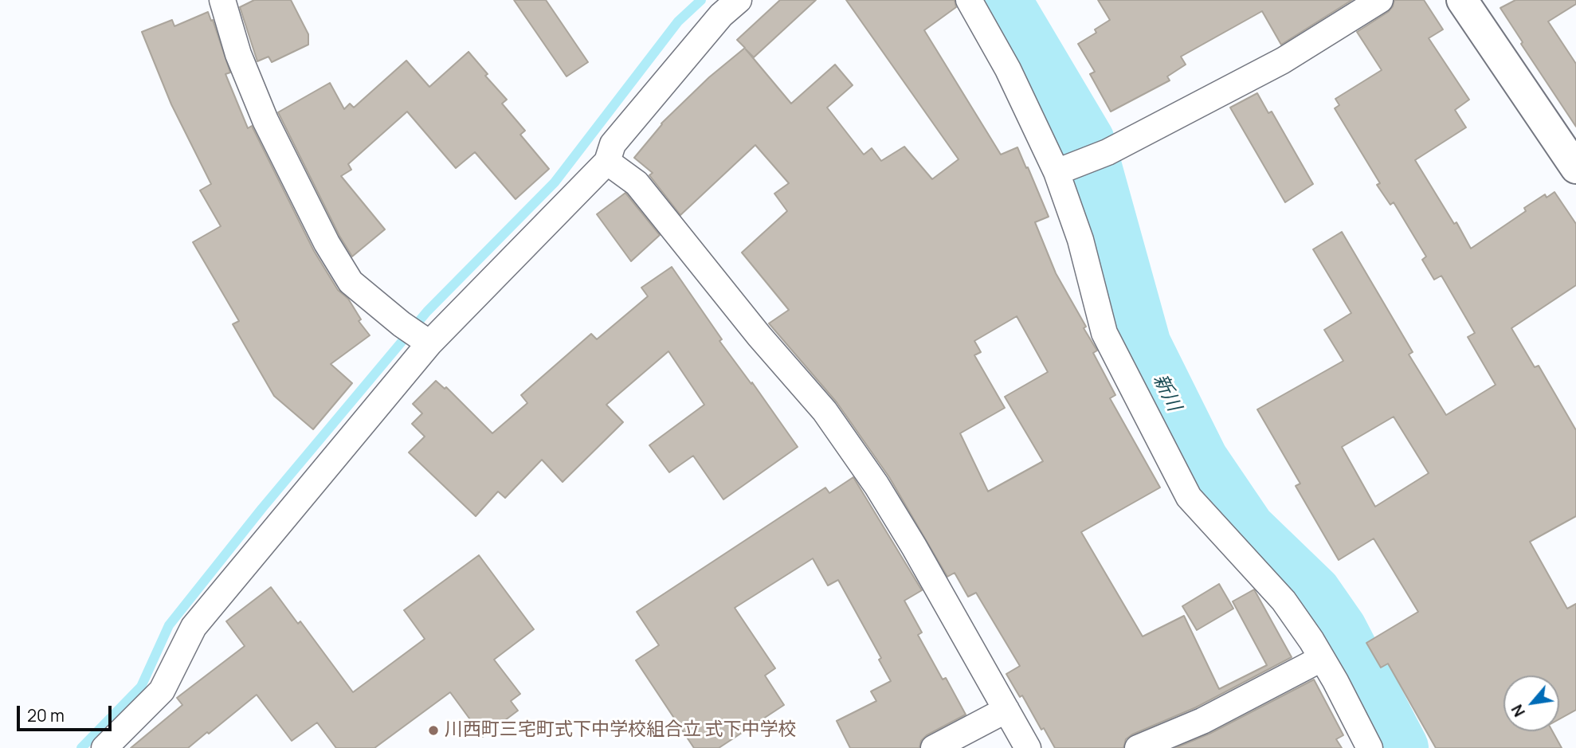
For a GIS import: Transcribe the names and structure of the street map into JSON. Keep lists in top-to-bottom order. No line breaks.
{"water":["新川"],"places":["川西町三宅町式下中学校組合立 式下中学校"],"scale_bar":"20 m","north":"bottom left"}
